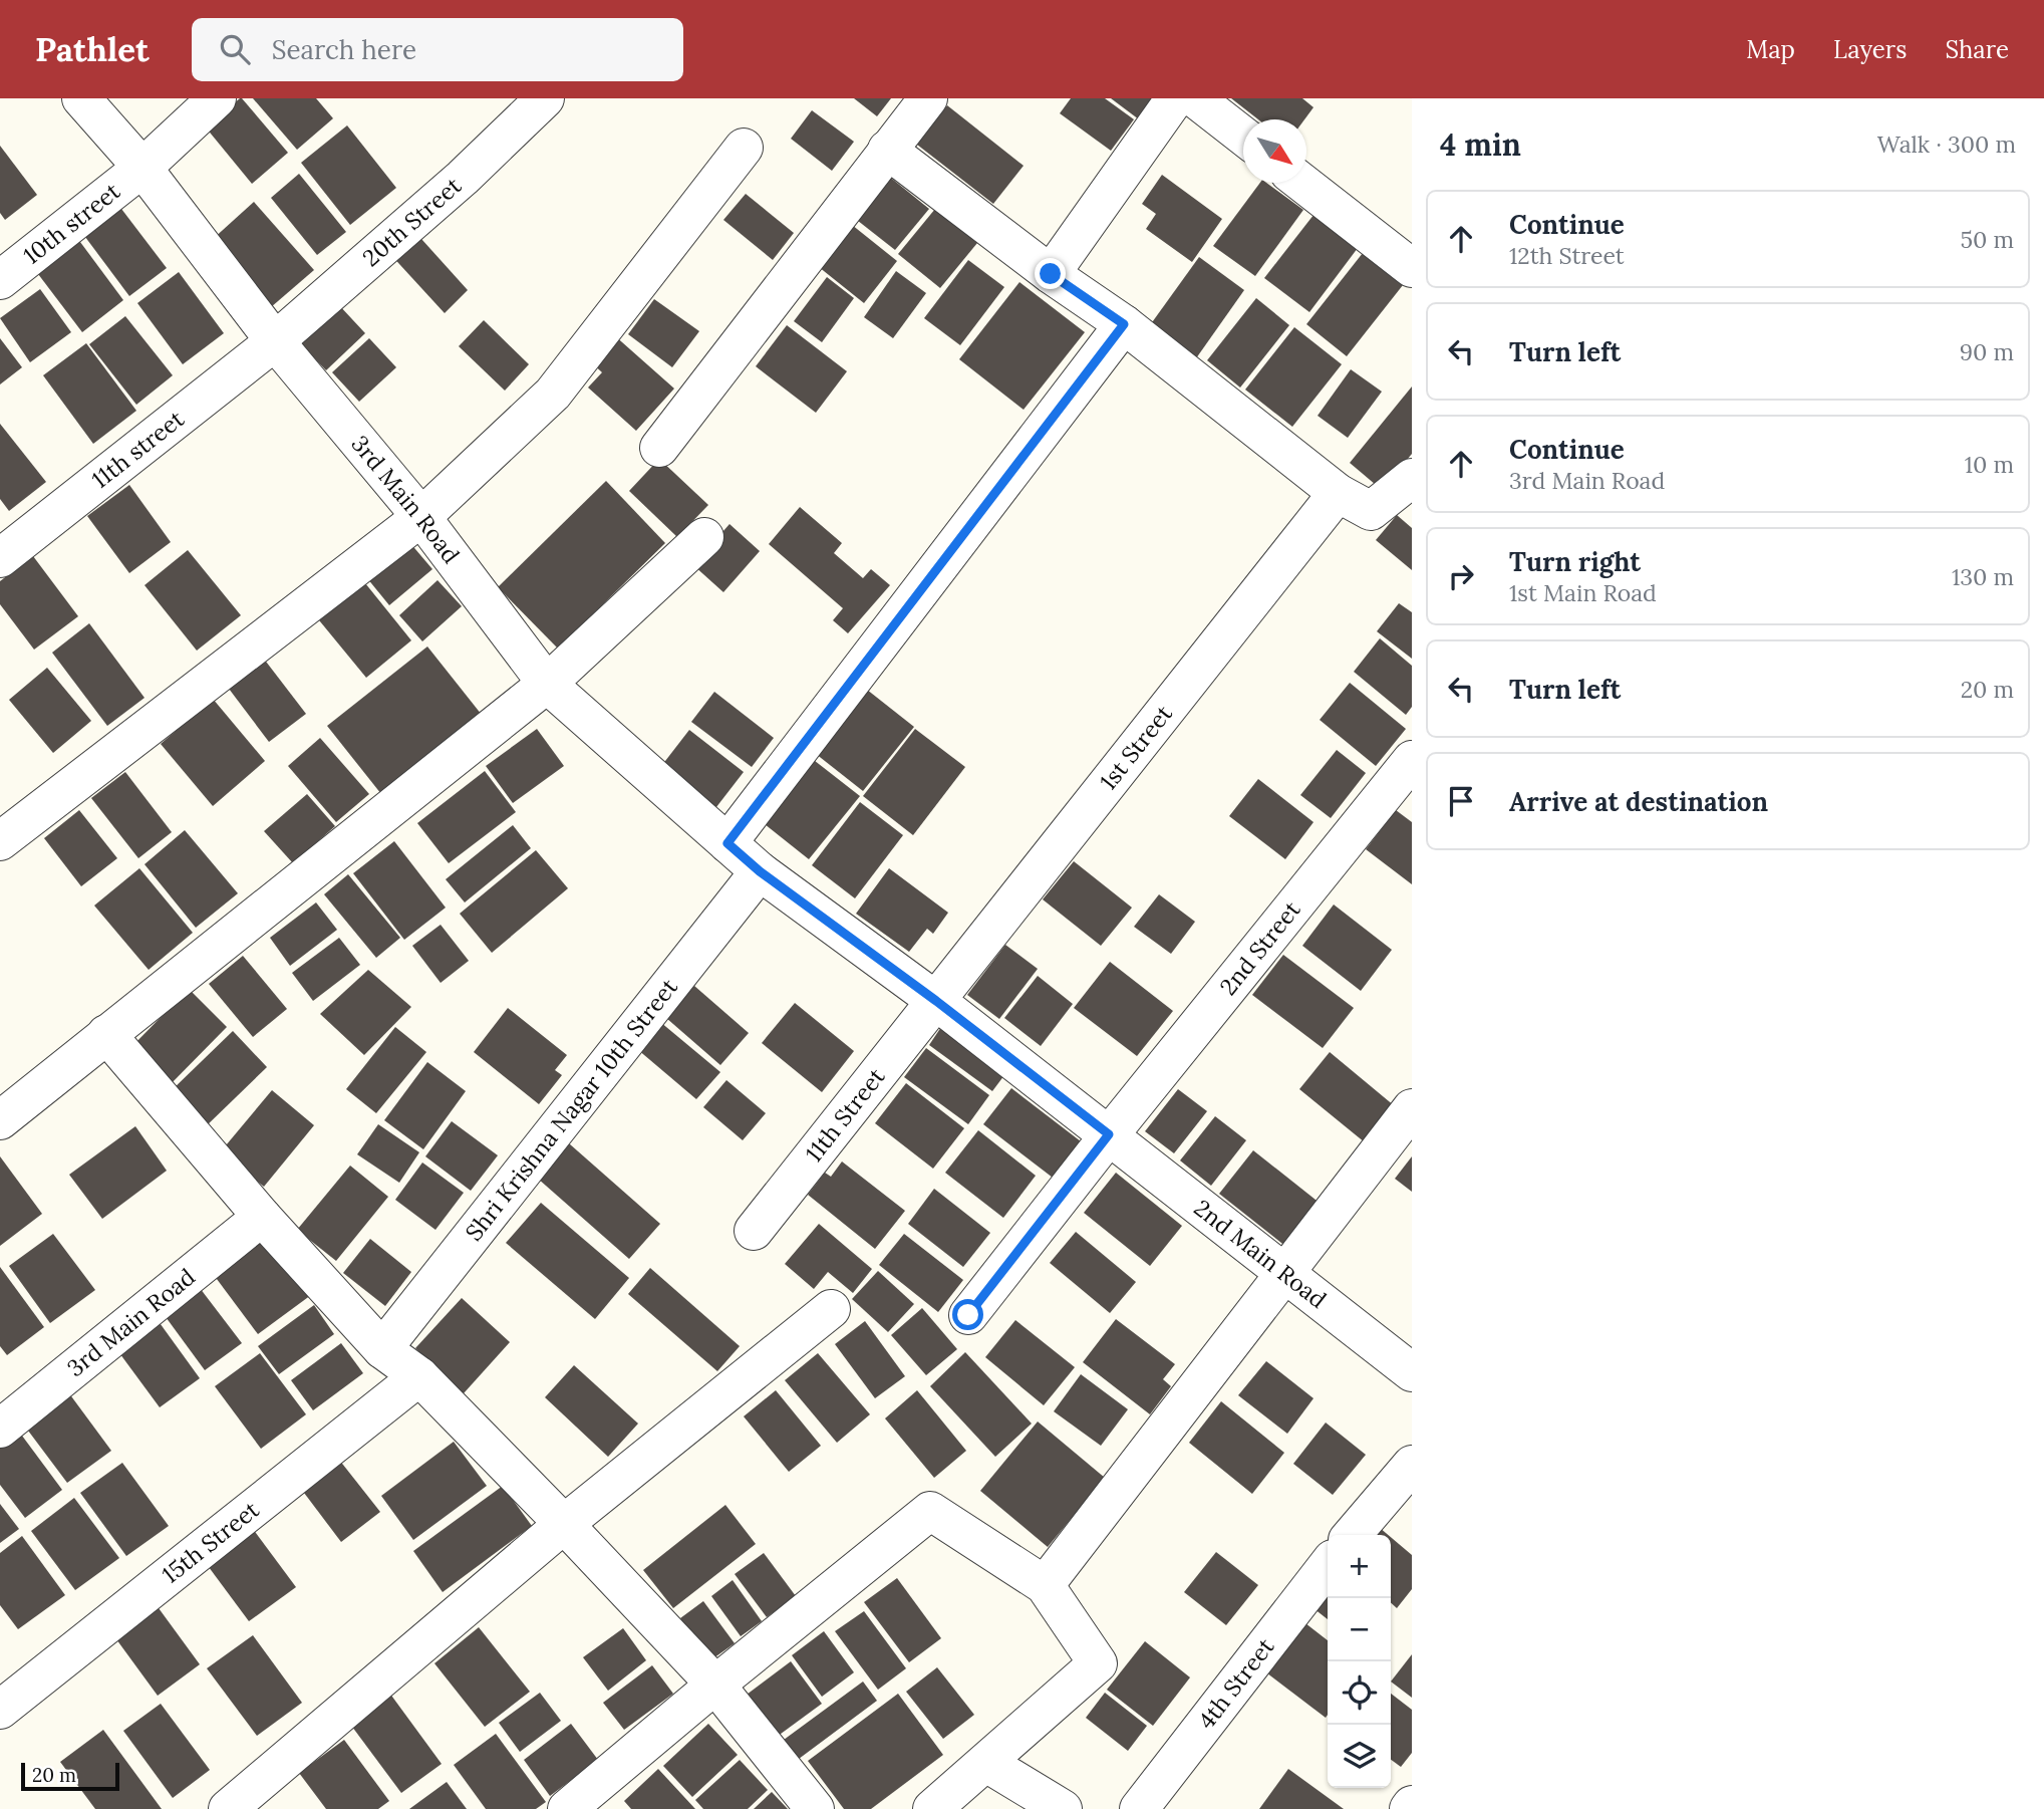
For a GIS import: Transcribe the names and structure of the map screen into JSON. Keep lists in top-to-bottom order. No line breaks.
{"streets":{"street":["20th Street","10th street","11th street","3rd Main Road","1st Street","2nd Street","Shri Krishna Nagar 10th Street","11th Street","2nd Main Road","15th Street","4th Street"]},"crossings":[["20th Street","11th street"],["20th Street","3rd Main Road"],["10th street","3rd Main Road"],["11th street","3rd Main Road"],["3rd Main Road","1st Street"],["3rd Main Road","Shri Krishna Nagar 10th Street"],["3rd Main Road","11th Street"],["3rd Main Road","2nd Main Road"],["1st Street","11th Street"],["1st Street","2nd Main Road"],["2nd Street","2nd Main Road"],["11th Street","2nd Main Road"]],"scale_bar":"20 m","north":"bottom right","page":{"header":"Pathlet","search":"Search here","nav":["Map","Layers","Share"],"heading":["4 min","Walk · 300 m"],"list":[["Continue","12th Street","50 m"],["Turn left","90 m"],["Continue","3rd Main Road","10 m"],["Turn right","1st Main Road","130 m"],["Turn left","20 m"],"Arrive at destination"],"map_buttons":["+","−"],"scale":"20 m"}}
